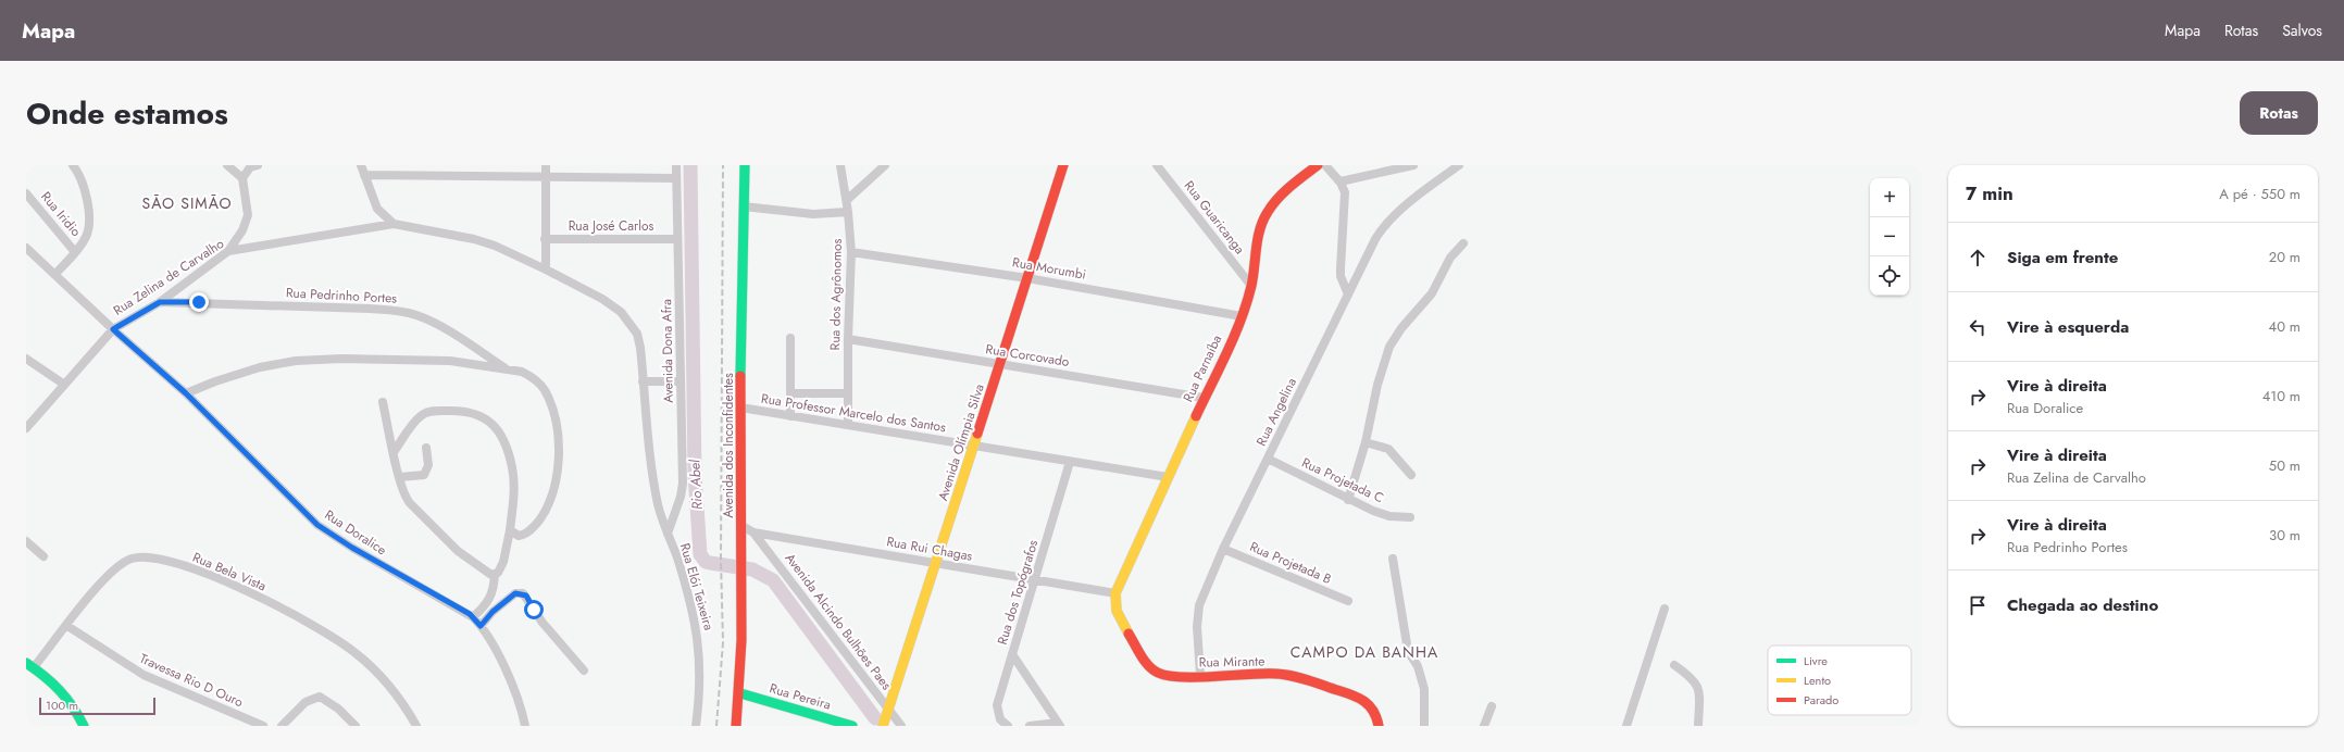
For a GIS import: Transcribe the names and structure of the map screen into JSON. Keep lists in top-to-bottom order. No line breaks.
{"streets":{"street":["Rua Iridio","Rua Guaricanga","Rua José Carlos","Rua Morumbi","Rua Zelina de Carvalho","Rua dos Agrônomos","Rua Pedrinho Portes","Avenida Dona Afra","Rua Corcovado","Rua Parnaíba","Rua Angelina","Rua Professor Marcelo dos Santos","Avenida Olímpia Silva","Avenida dos Inconfidentes","Rua Projetada C","Rua Doralice","Rua Rui Chagas","Rua Projetada B","Rua Bela Vista","Rua Elói Teixeira","Rua dos Topógrafos","Avenida Alcindo Bulhões Paes","Rua Mirante","Travessa Rio D Ouro","Rua Pereira"]},"crossings":[["Rua Guaricanga","Rua Parnaíba"],["Rua José Carlos","Avenida Dona Afra"],["Rua Morumbi","Rua dos Agrônomos"],["Rua Morumbi","Rua Parnaíba"],["Rua Morumbi","Avenida Olímpia Silva"],["Rua Zelina de Carvalho","Rua Pedrinho Portes"],["Rua Zelina de Carvalho","Rua Doralice"],["Rua Zelina de Carvalho","Rua Elói Teixeira"],["Rua dos Agrônomos","Rua Corcovado"],["Rua dos Agrônomos","Rua Professor Marcelo dos Santos"],["Avenida Dona Afra","Rua Elói Teixeira"],["Rua Corcovado","Rua Parnaíba"],["Rua Corcovado","Avenida Olímpia Silva"],["Rua Parnaíba","Rua Professor Marcelo dos Santos"],["Rua Parnaíba","Rua Rui Chagas"],["Rua Parnaíba","Rua Mirante"],["Rua Angelina","Rua Projetada C"],["Rua Angelina","Rua Projetada B"],["Rua Angelina","Rua Mirante"],["Rua Professor Marcelo dos Santos","Avenida Olímpia Silva"],["Rua Professor Marcelo dos Santos","Avenida dos Inconfidentes"],["Rua Professor Marcelo dos Santos","Rua dos Topógrafos"],["Avenida Olímpia Silva","Rua Rui Chagas"],["Avenida Olímpia Silva","Avenida Alcindo Bulhões Paes"],["Avenida dos Inconfidentes","Rua Rui Chagas"],["Avenida dos Inconfidentes","Rua Pereira"],["Rua Rui Chagas","Rua dos Topógrafos"],["Rua Rui Chagas","Avenida Alcindo Bulhões Paes"],["Rua Rui Chagas","Rua Mirante"],["Rua Bela Vista","Travessa Rio D Ouro"]],"districts":["SÃO SIMÃO","CAMPO DA BANHA"],"water":["Rio Abel"],"legend":["Livre","Lento","Parado"],"scale_bar":"100 m","page":{"header":"Mapa","nav":["Mapa","Rotas","Salvos"],"title":"Onde estamos","buttons":"Rotas","heading":["7 min","A pé · 550 m"],"map_buttons":["+","−"],"list":[["Siga em frente","20 m"],["Vire à esquerda","40 m"],["Vire à direita","Rua Doralice","410 m"],["Vire à direita","Rua Zelina de Carvalho","50 m"],["Vire à direita","Rua Pedrinho Portes","30 m"],"Chegada ao destino"],"scale":"100 m"}}
